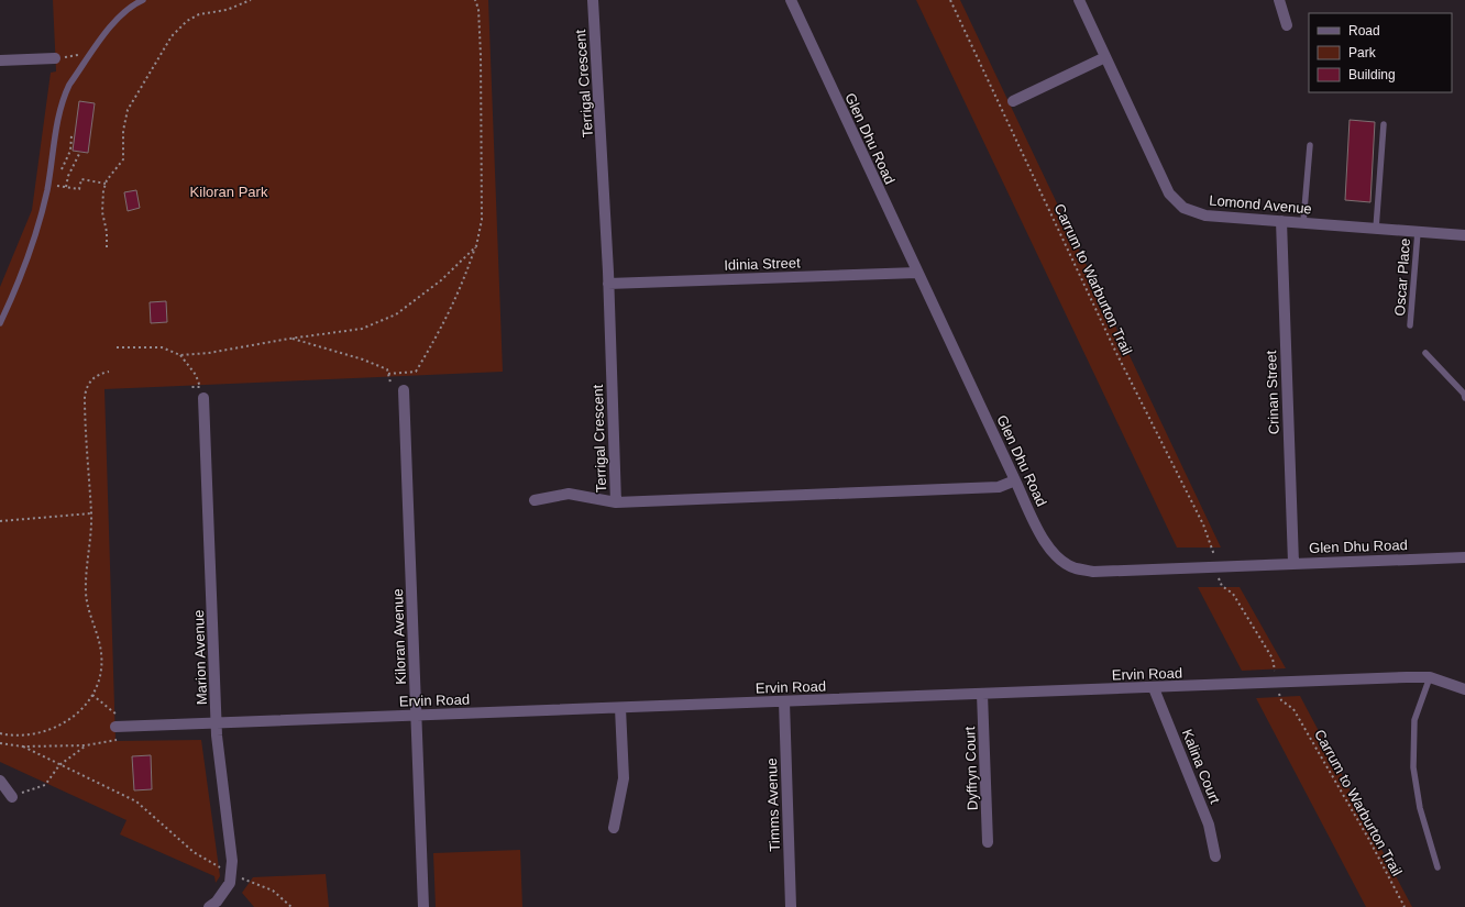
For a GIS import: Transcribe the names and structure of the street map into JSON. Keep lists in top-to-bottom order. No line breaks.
{"streets":{"street":["Terrigal Crescent","Glen Dhu Road","Lomond Avenue","Idinia Street","Crinan Street","Kiloran Avenue","Marion Avenue","Ervin Road","Kalina Court","Dyffryn Court","Timms Avenue"],"lane":["Oscar Place"],"path":["Carrum to Warburton Trail"]},"crossings":[["Terrigal Crescent","Glen Dhu Road"],["Terrigal Crescent","Idinia Street"],["Glen Dhu Road","Idinia Street"],["Glen Dhu Road","Carrum to Warburton Trail"],["Glen Dhu Road","Crinan Street"],["Lomond Avenue","Oscar Place"],["Lomond Avenue","Crinan Street"],["Kiloran Avenue","Ervin Road"],["Marion Avenue","Ervin Road"],["Ervin Road","Kalina Court"],["Ervin Road","Dyffryn Court"],["Ervin Road","Timms Avenue"]],"parks":["Kiloran Park"],"legend":["Road","Park","Building"]}
